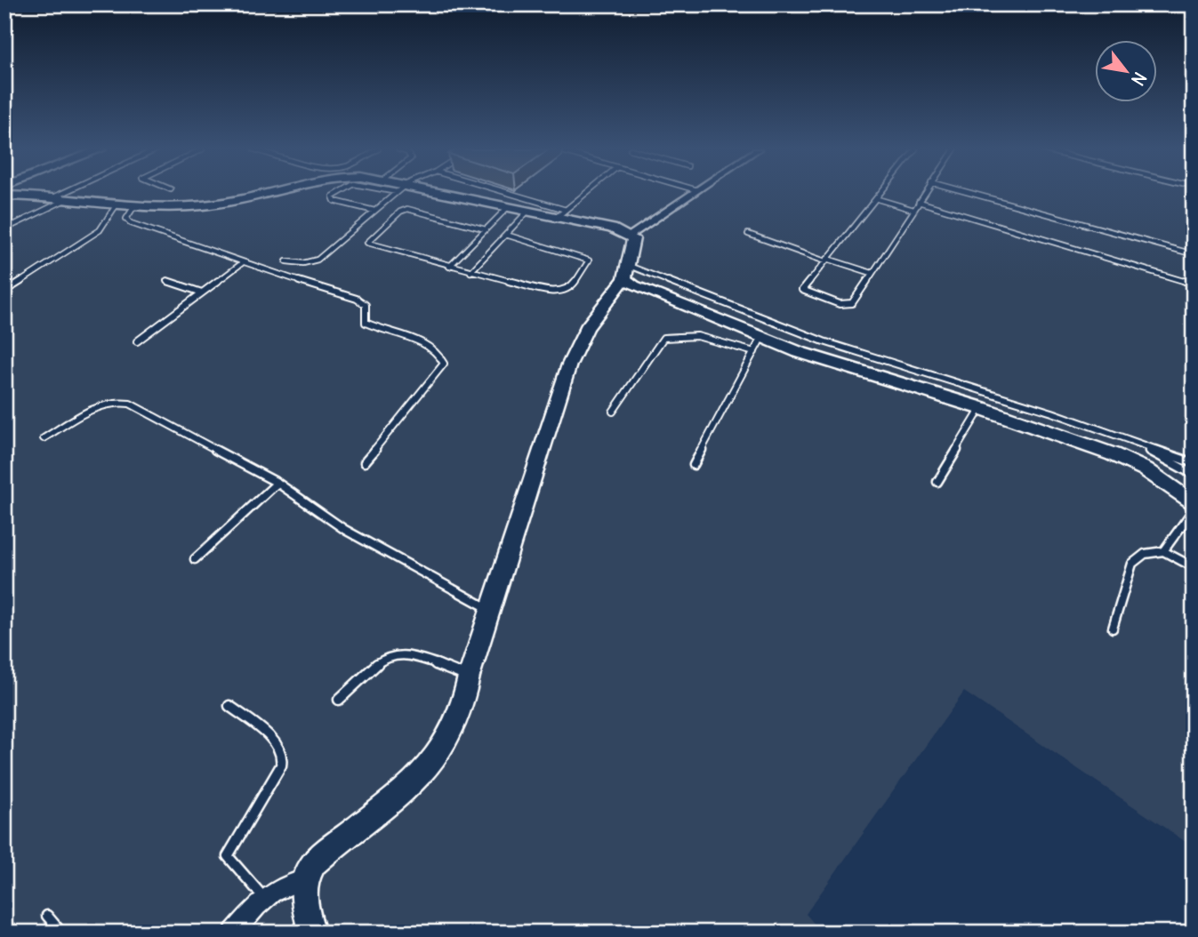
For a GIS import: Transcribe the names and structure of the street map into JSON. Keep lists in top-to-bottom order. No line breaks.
{"north":"bottom right"}
